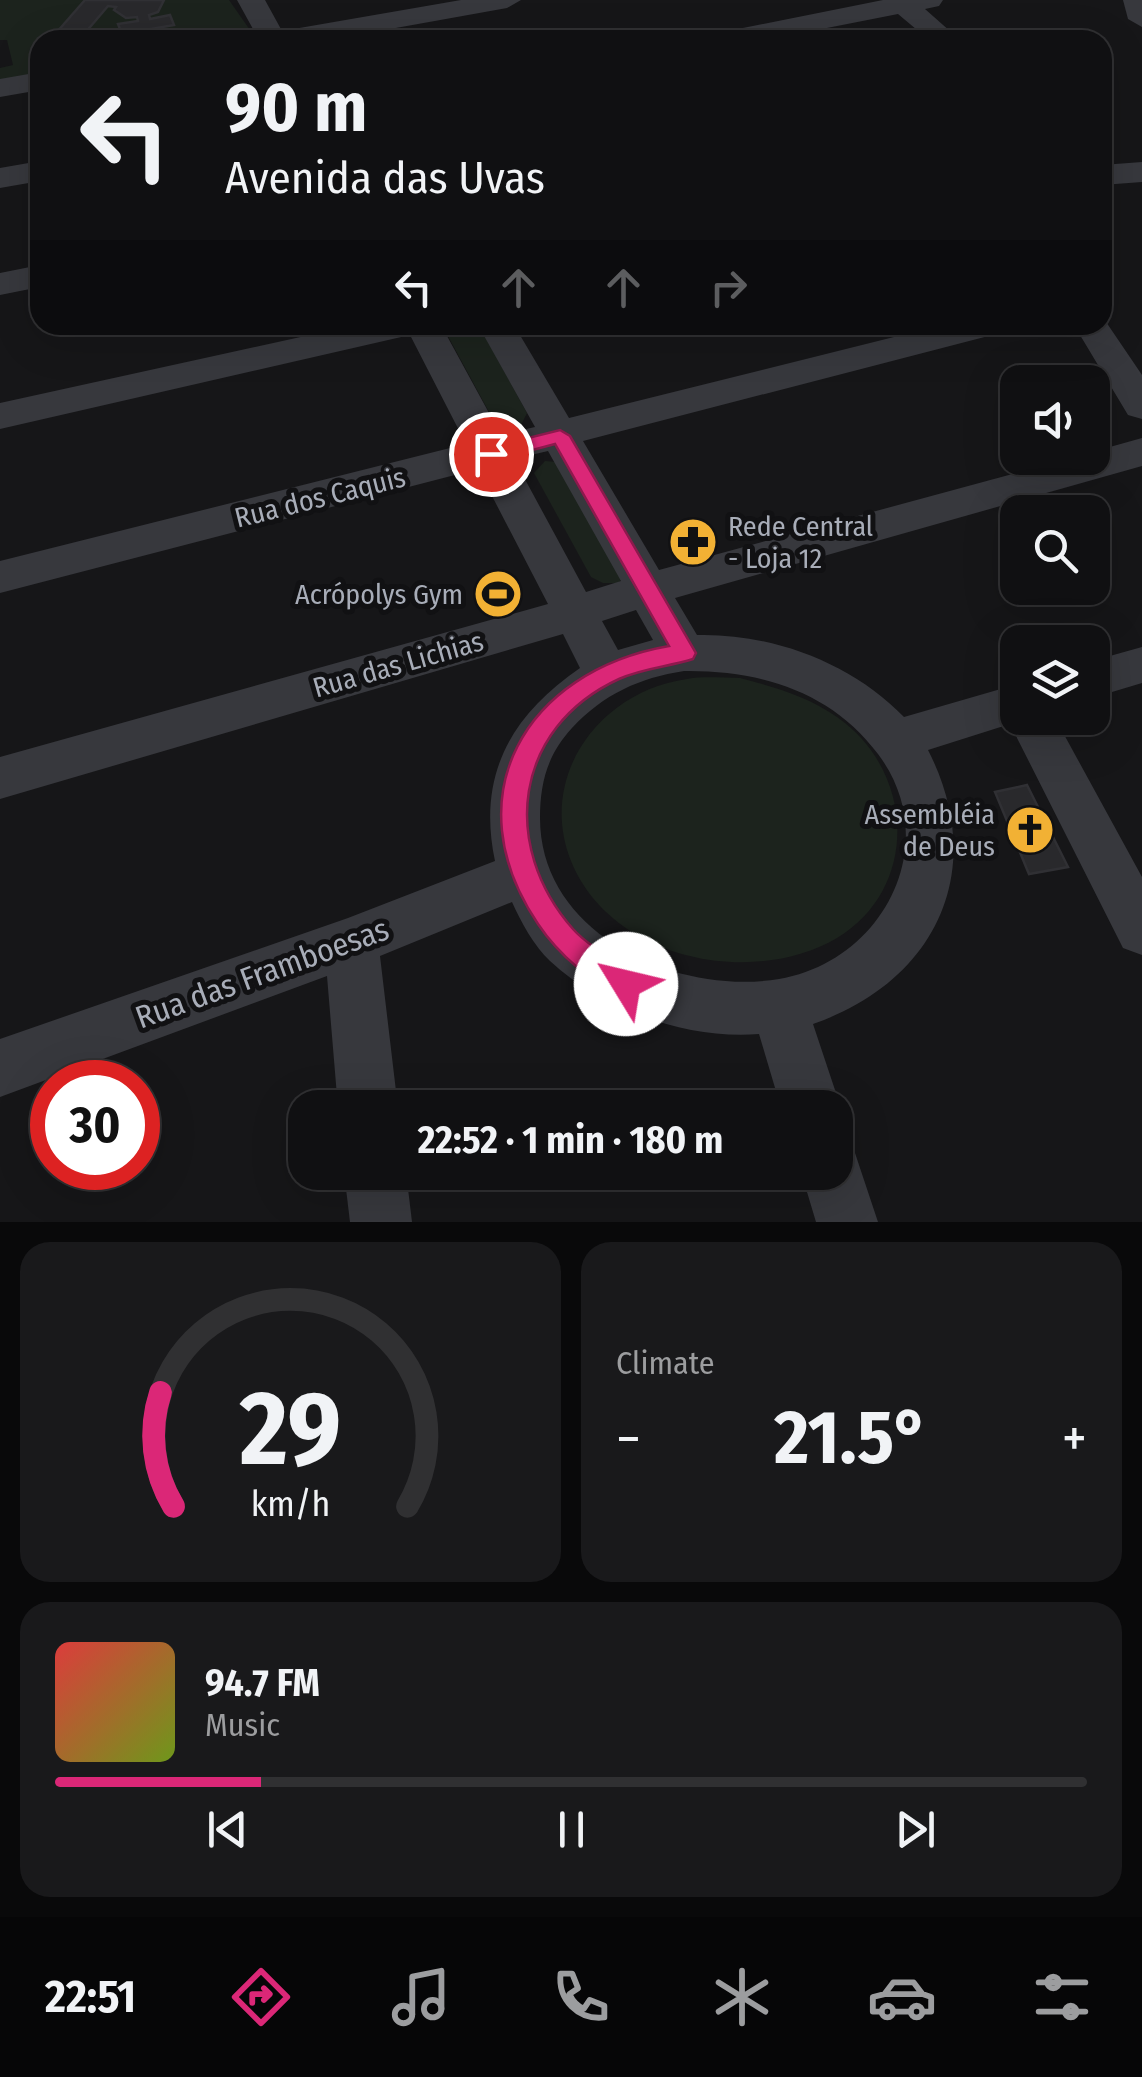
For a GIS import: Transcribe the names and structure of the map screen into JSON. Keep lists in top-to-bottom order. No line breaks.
{"streets":{"street":["Rua dos Caquis","Rua das Lichias","Rua das Framboesas"]},"places":{"pharmacy":["Rede Central - Loja 12"],"sports":["Acrópolys Gym"],"church":["Assembléia de Deus"]},"page":{"turn":["90 m","Avenida das Uvas"],"limit":"30","trip":"22:52 · 1 min · 180 m","tile":"Climate","heat":["−","21.5°","+"],"song":["94.7 FM","Music"],"tabs":"22:51","gauge":["29","km/h"]}}
